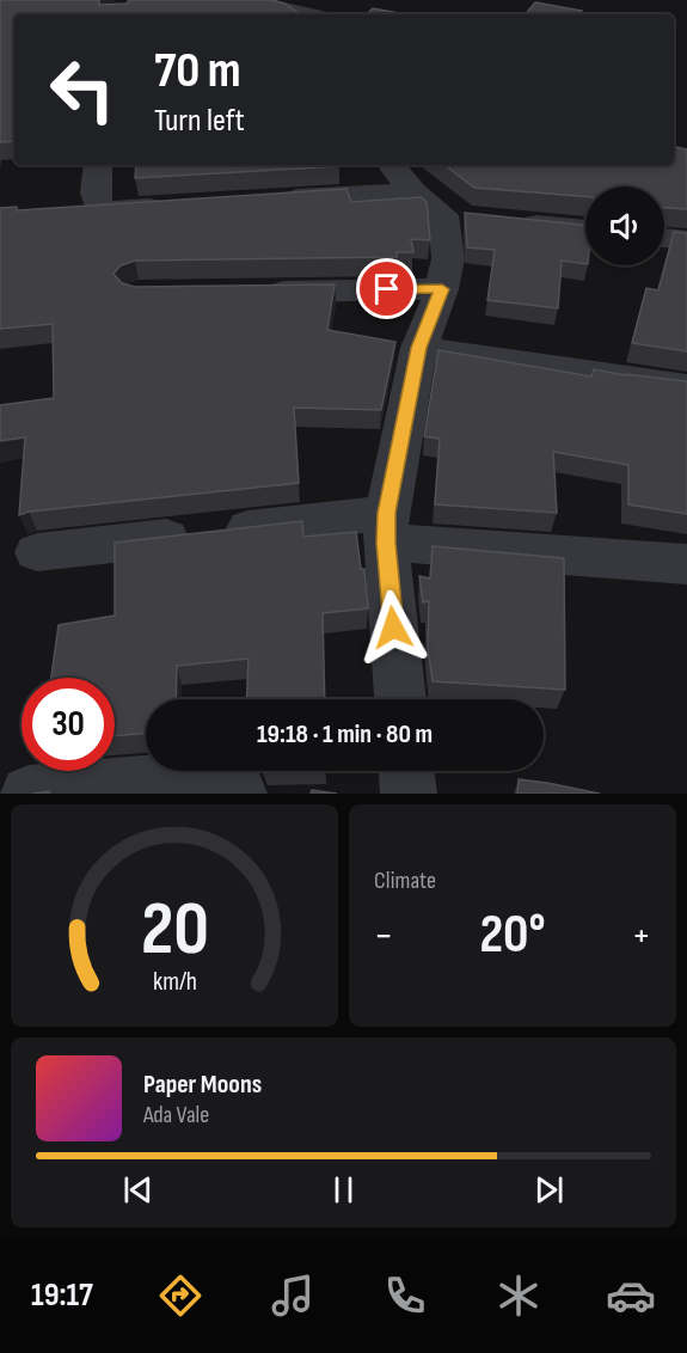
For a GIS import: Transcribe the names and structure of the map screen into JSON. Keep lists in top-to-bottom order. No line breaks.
{"page":{"turn":["70 m","Turn left"],"limit":"30","trip":"19:18 · 1 min · 80 m","tile":"Climate","heat":["−","20°","+"],"song":["Paper Moons","Ada Vale"],"tabs":"19:17","gauge":["20","km/h"]}}
